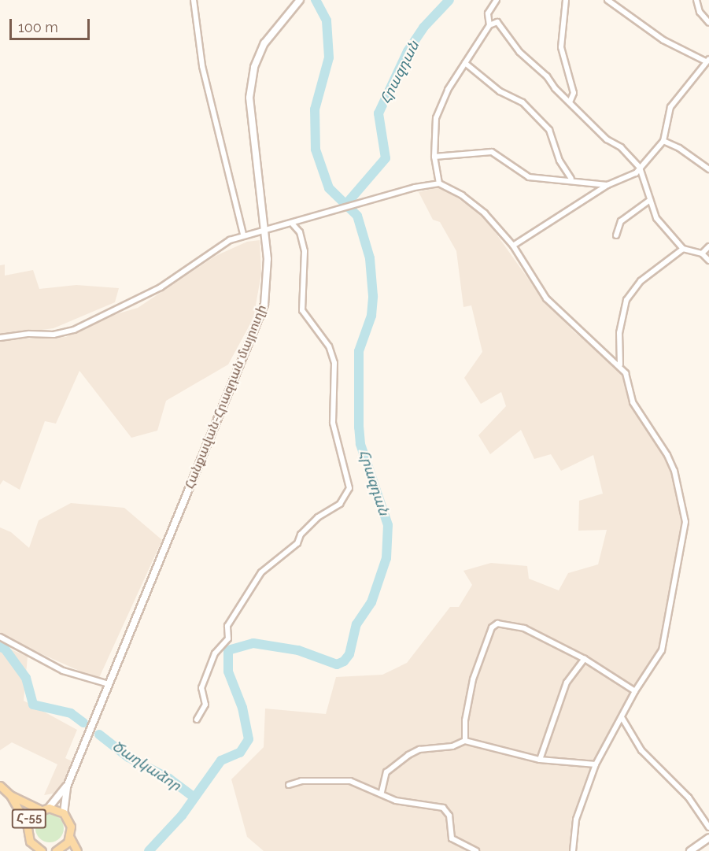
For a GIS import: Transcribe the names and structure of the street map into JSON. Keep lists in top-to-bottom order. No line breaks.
{"streets":{"main road":["Հանքավան-Հրազդան մայրուղի","Հ-55"]},"crossings":[["Հանքավան-Հրազդան մայրուղի","Հ-55"]],"water":["Հրազդան","Ծաղկաձոր"],"scale_bar":"100 m"}
